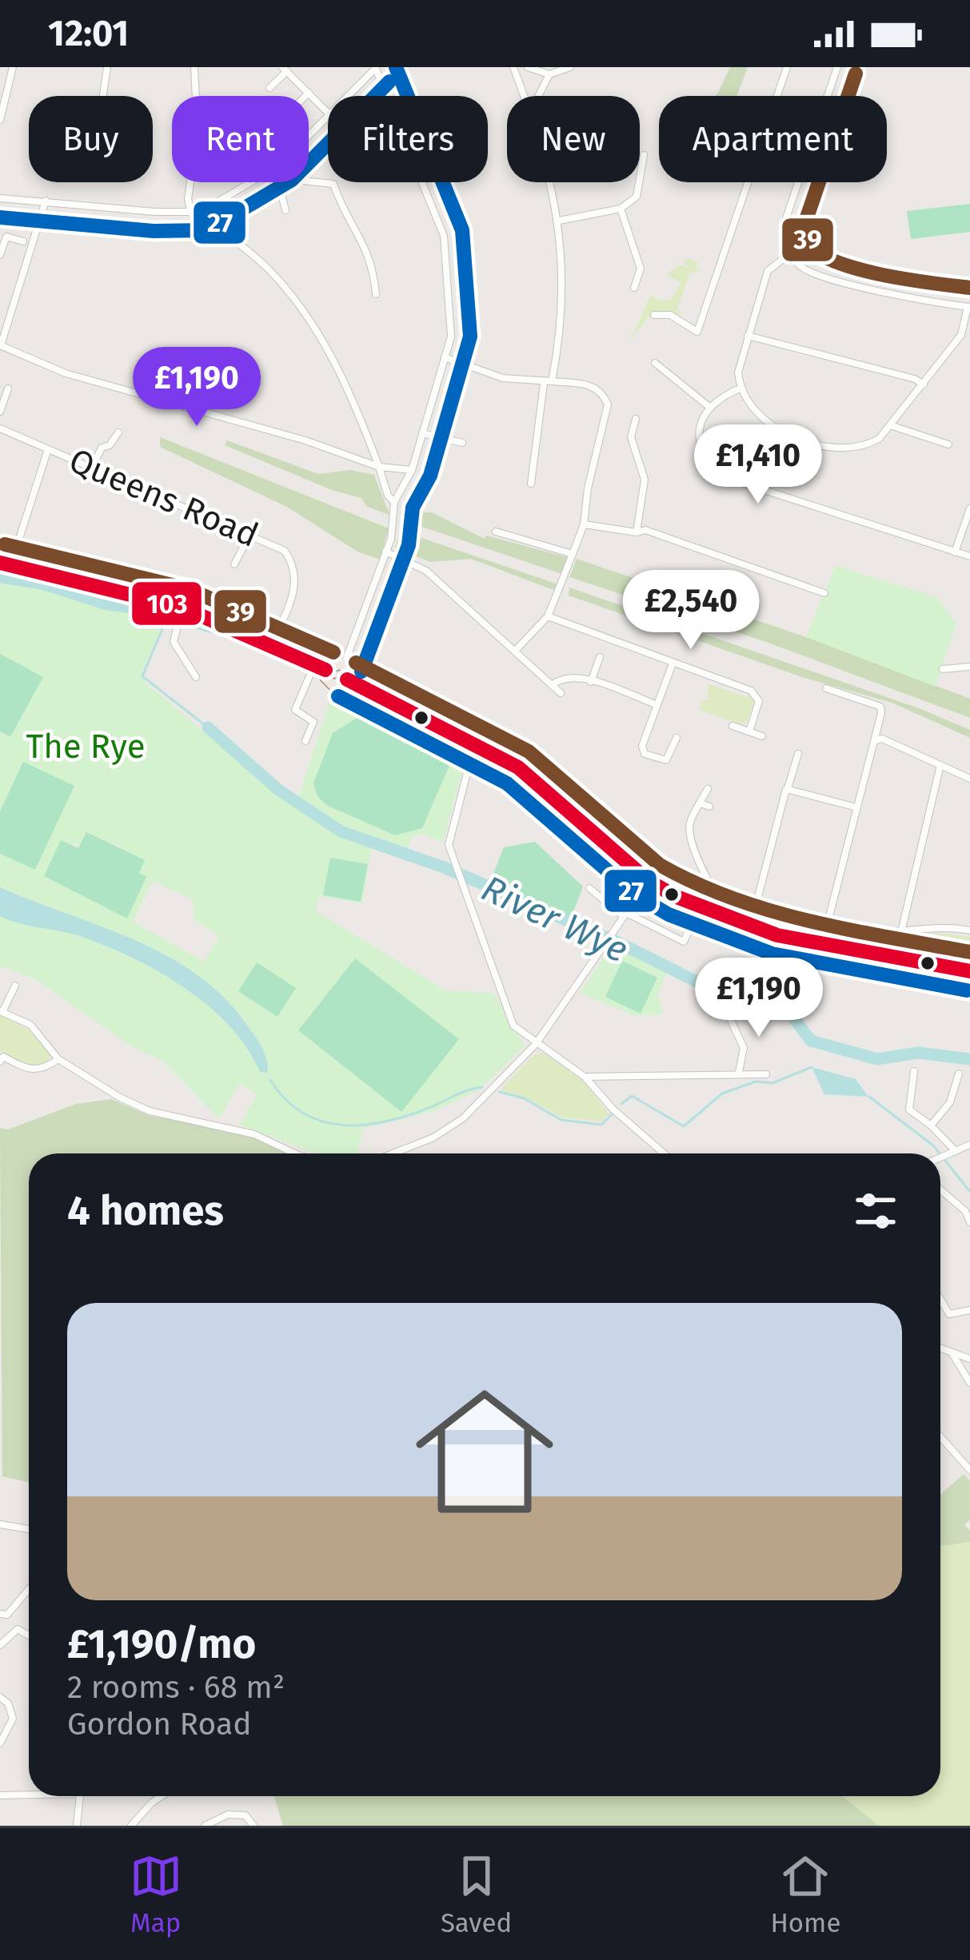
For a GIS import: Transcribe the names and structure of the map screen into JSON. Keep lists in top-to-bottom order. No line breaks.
{"streets":{"street":["Queens Road"]},"water":["River Wye"],"parks":["The Rye"],"lines":["transit line 27","transit line 39","transit line 103"],"page":{"status":"12:01","chip":["Buy","Rent","Filters","New","Apartment"],"price":["£1,190","£1,410","£2,540","£1,190"],"heading":"4 homes","list":[{"name":"£1,190/mo","note":"2 rooms · 68 m² · Gordon Road"}],"tabs":["Map","Saved","Home"]}}
